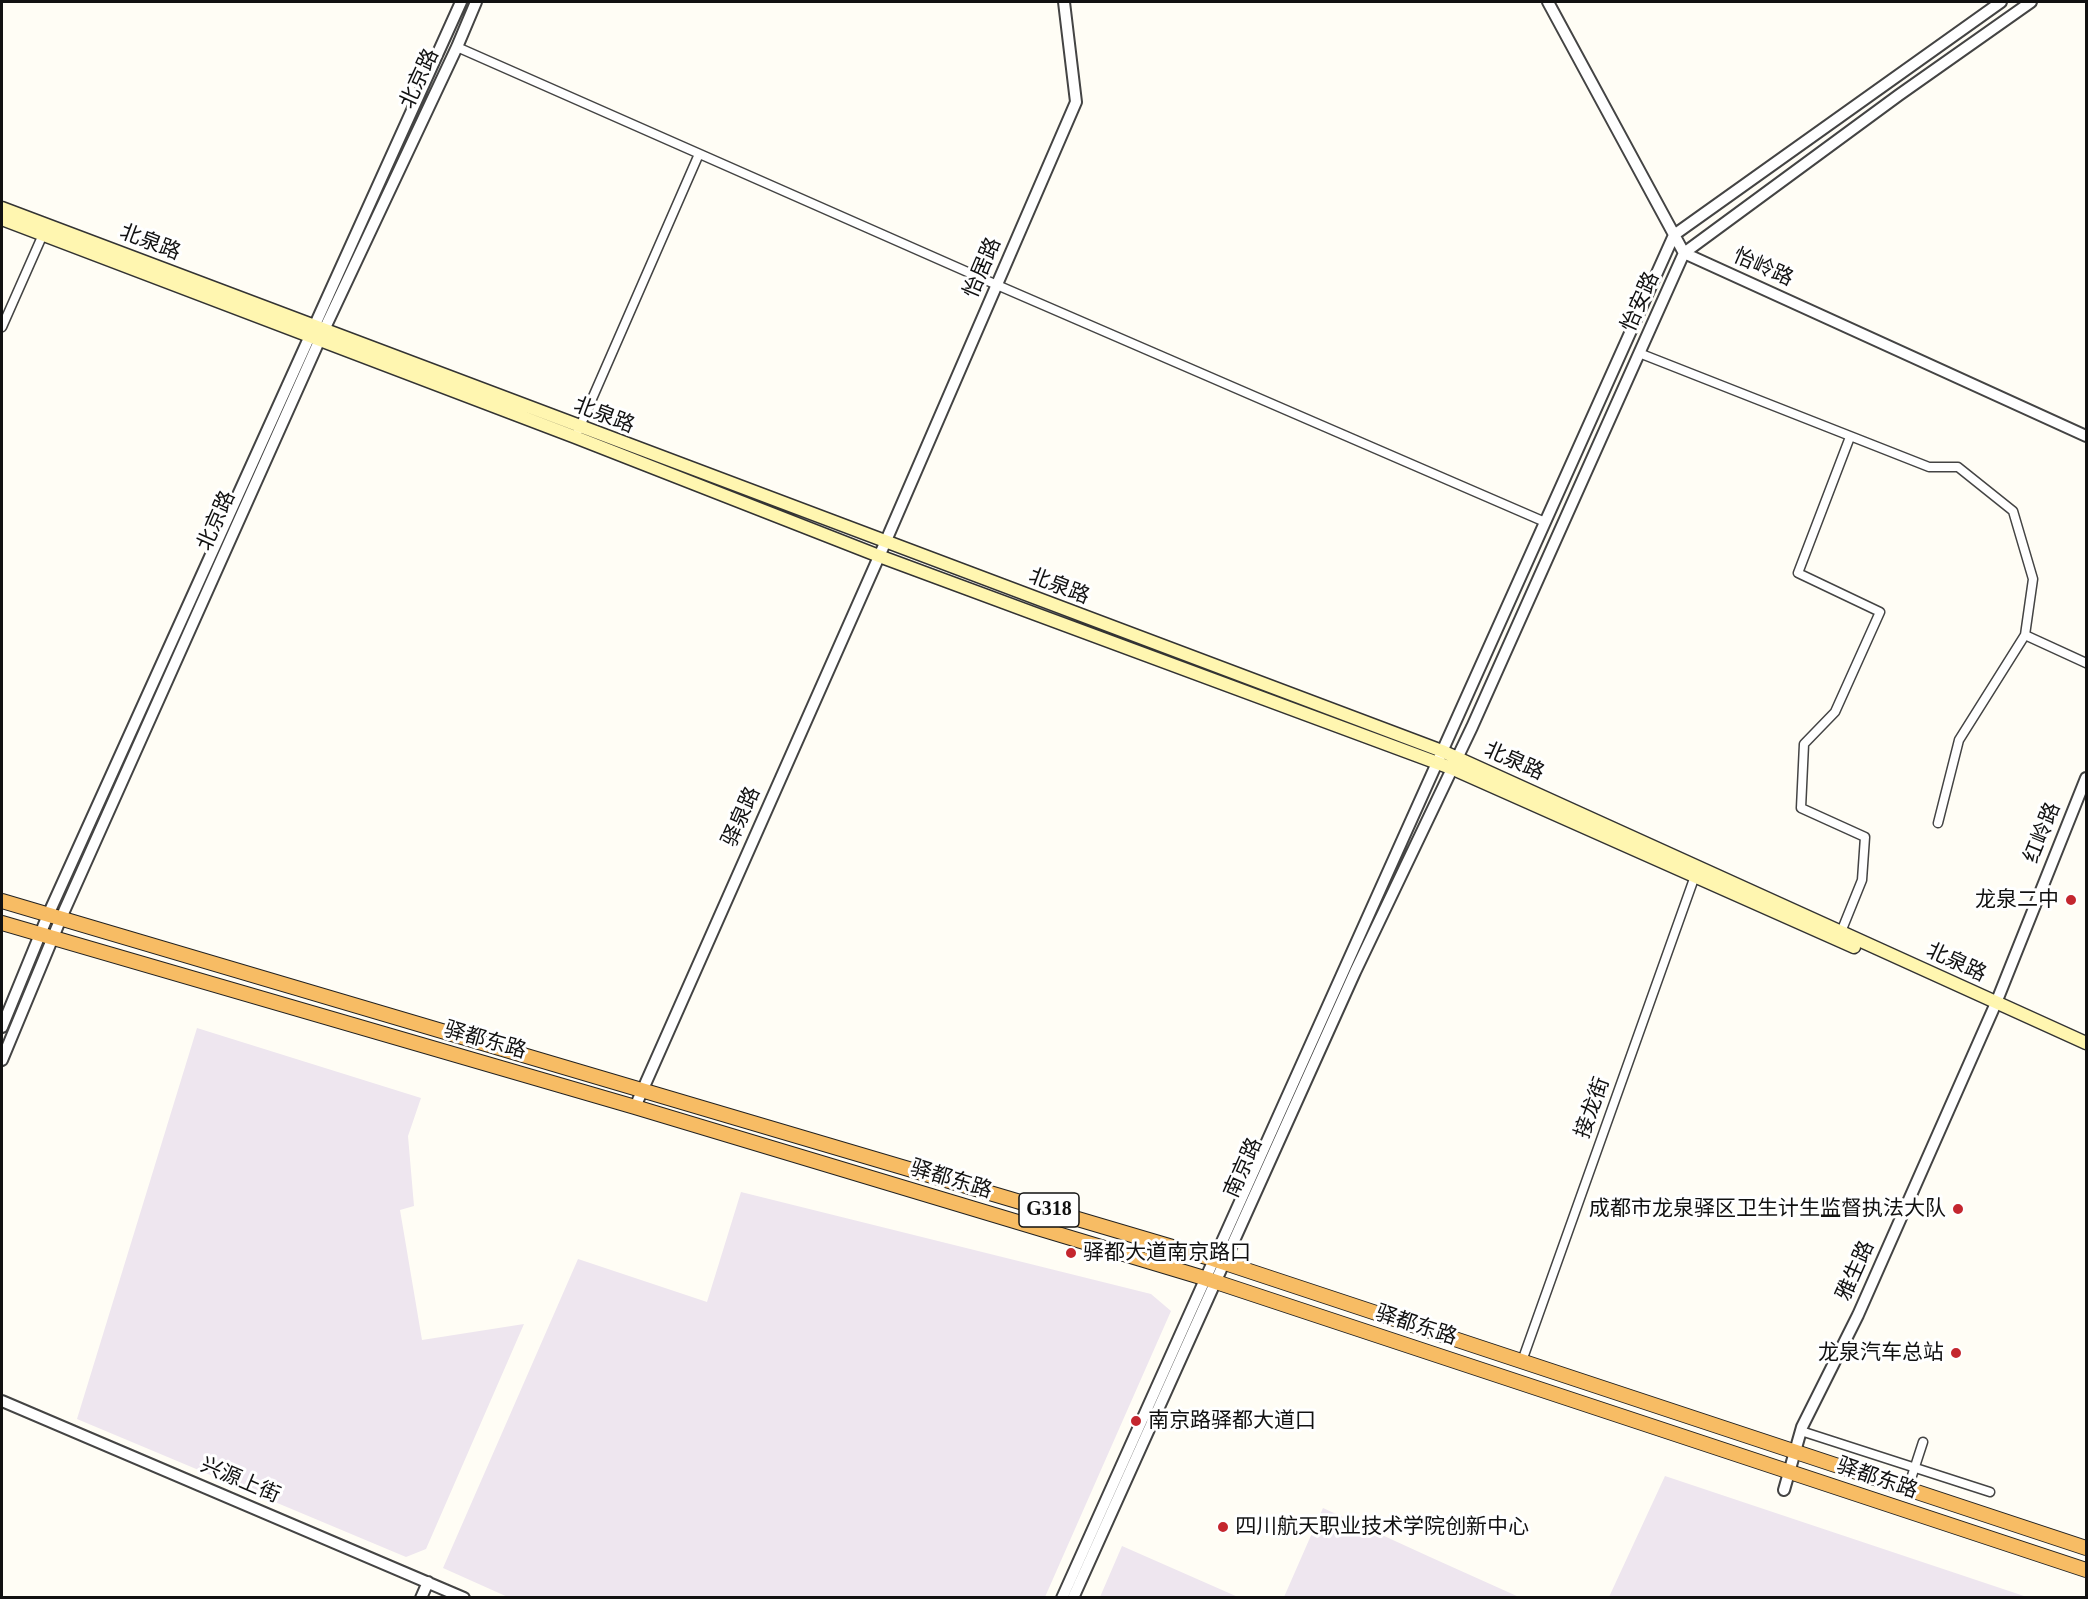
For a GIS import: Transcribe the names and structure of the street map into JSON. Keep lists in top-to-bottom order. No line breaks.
{"streets":{"highway":["驿都东路","G318"],"main road":["北泉路"],"street":["北京路","怡居路","怡岭路","怡安路","驿泉路","红岭路","接龙街","南京路","雅生路","兴源上街"]},"crossings":[["北京路","北泉路"],["北京路","驿都东路"],["北泉路","怡居路"],["北泉路","怡安路"],["北泉路","驿泉路"],["北泉路","红岭路"],["北泉路","接龙街"],["北泉路","南京路"],["北泉路","雅生路"],["怡居路","驿泉路"],["怡岭路","怡安路"],["怡安路","驿都东路"],["怡安路","南京路"],["驿泉路","驿都东路"],["红岭路","雅生路"],["驿都东路","接龙街"],["驿都东路","南京路"],["驿都东路","雅生路"]],"places":["龙泉二中","成都市龙泉驿区卫生计生监督执法大队","驿都大道南京路口","龙泉汽车总站","南京路驿都大道口","四川航天职业技术学院创新中心"]}
